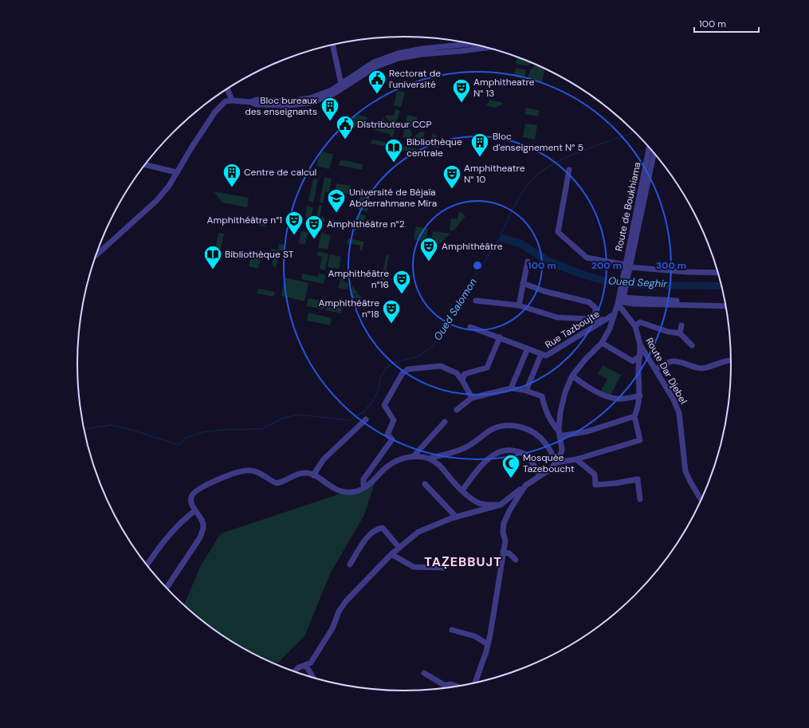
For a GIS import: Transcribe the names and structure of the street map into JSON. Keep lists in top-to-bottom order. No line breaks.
{"streets":{"street":["Route de Boukhiama","Rue Tazboujte","Route Dar Djebel"]},"crossings":[["Route de Boukhiama","Rue Tazboujte"],["Route de Boukhiama","Route Dar Djebel"]],"districts":["TAẒEBBUJT"],"water":["Oued Seghir","Oued Salomon"],"places":{"public building":["Rectorat de l'université","Distributeur CCP"],"theatre":["Amphitheatre N° 13","Amphitheatre N° 10","Amphithéâtre n°1","Amphithéâtre n°2","Amphithéâtre","Amphithéâtre n°16","Amphithéâtre n°18"],"building":["Bloc bureaux des enseignants","Bloc d'enseignement N° 5","Centre de calcul"],"library":["Bibliothèque centrale","Bibliothèque ST"],"school or university":["Université de Béjaïa Abderrahmane Mira"],"mosque":["Mosquée Tazeboucht"]},"scale_bar":"100 m","rings":["100 m","200 m","300 m"]}
